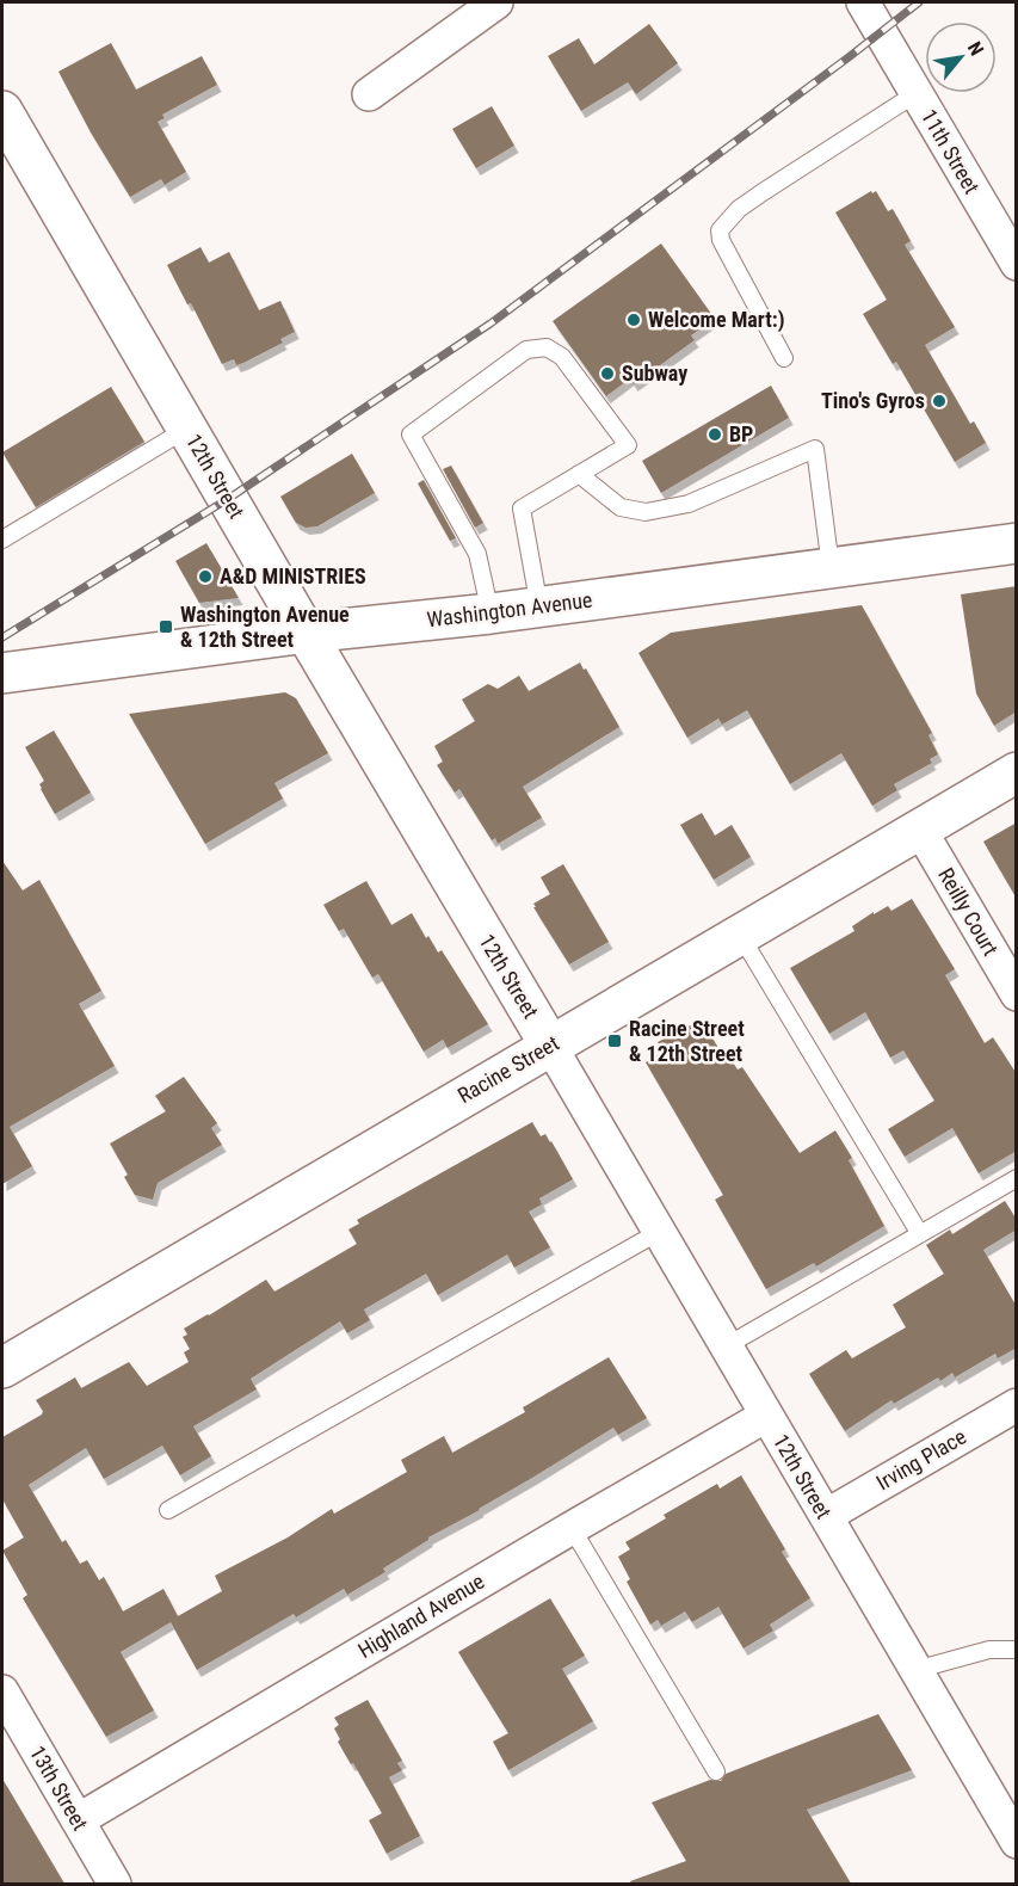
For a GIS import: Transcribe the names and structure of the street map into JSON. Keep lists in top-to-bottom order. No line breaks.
{"streets":{"main road":["12th Street","Washington Avenue","Racine Street"],"street":["11th Street","Reilly Court","Irving Place","Highland Avenue","13th Street"]},"crossings":[["12th Street","Washington Avenue"],["12th Street","Racine Street"],["12th Street","Irving Place"],["12th Street","Highland Avenue"],["Reilly Court","Racine Street"],["Highland Avenue","13th Street"]],"places":{"other":["Welcome Mart:)","Subway","Tino's Gyros","BP","A&D MINISTRIES"],"transit":["Washington Avenue & 12th Street","Racine Street & 12th Street"]},"north":"top right"}
